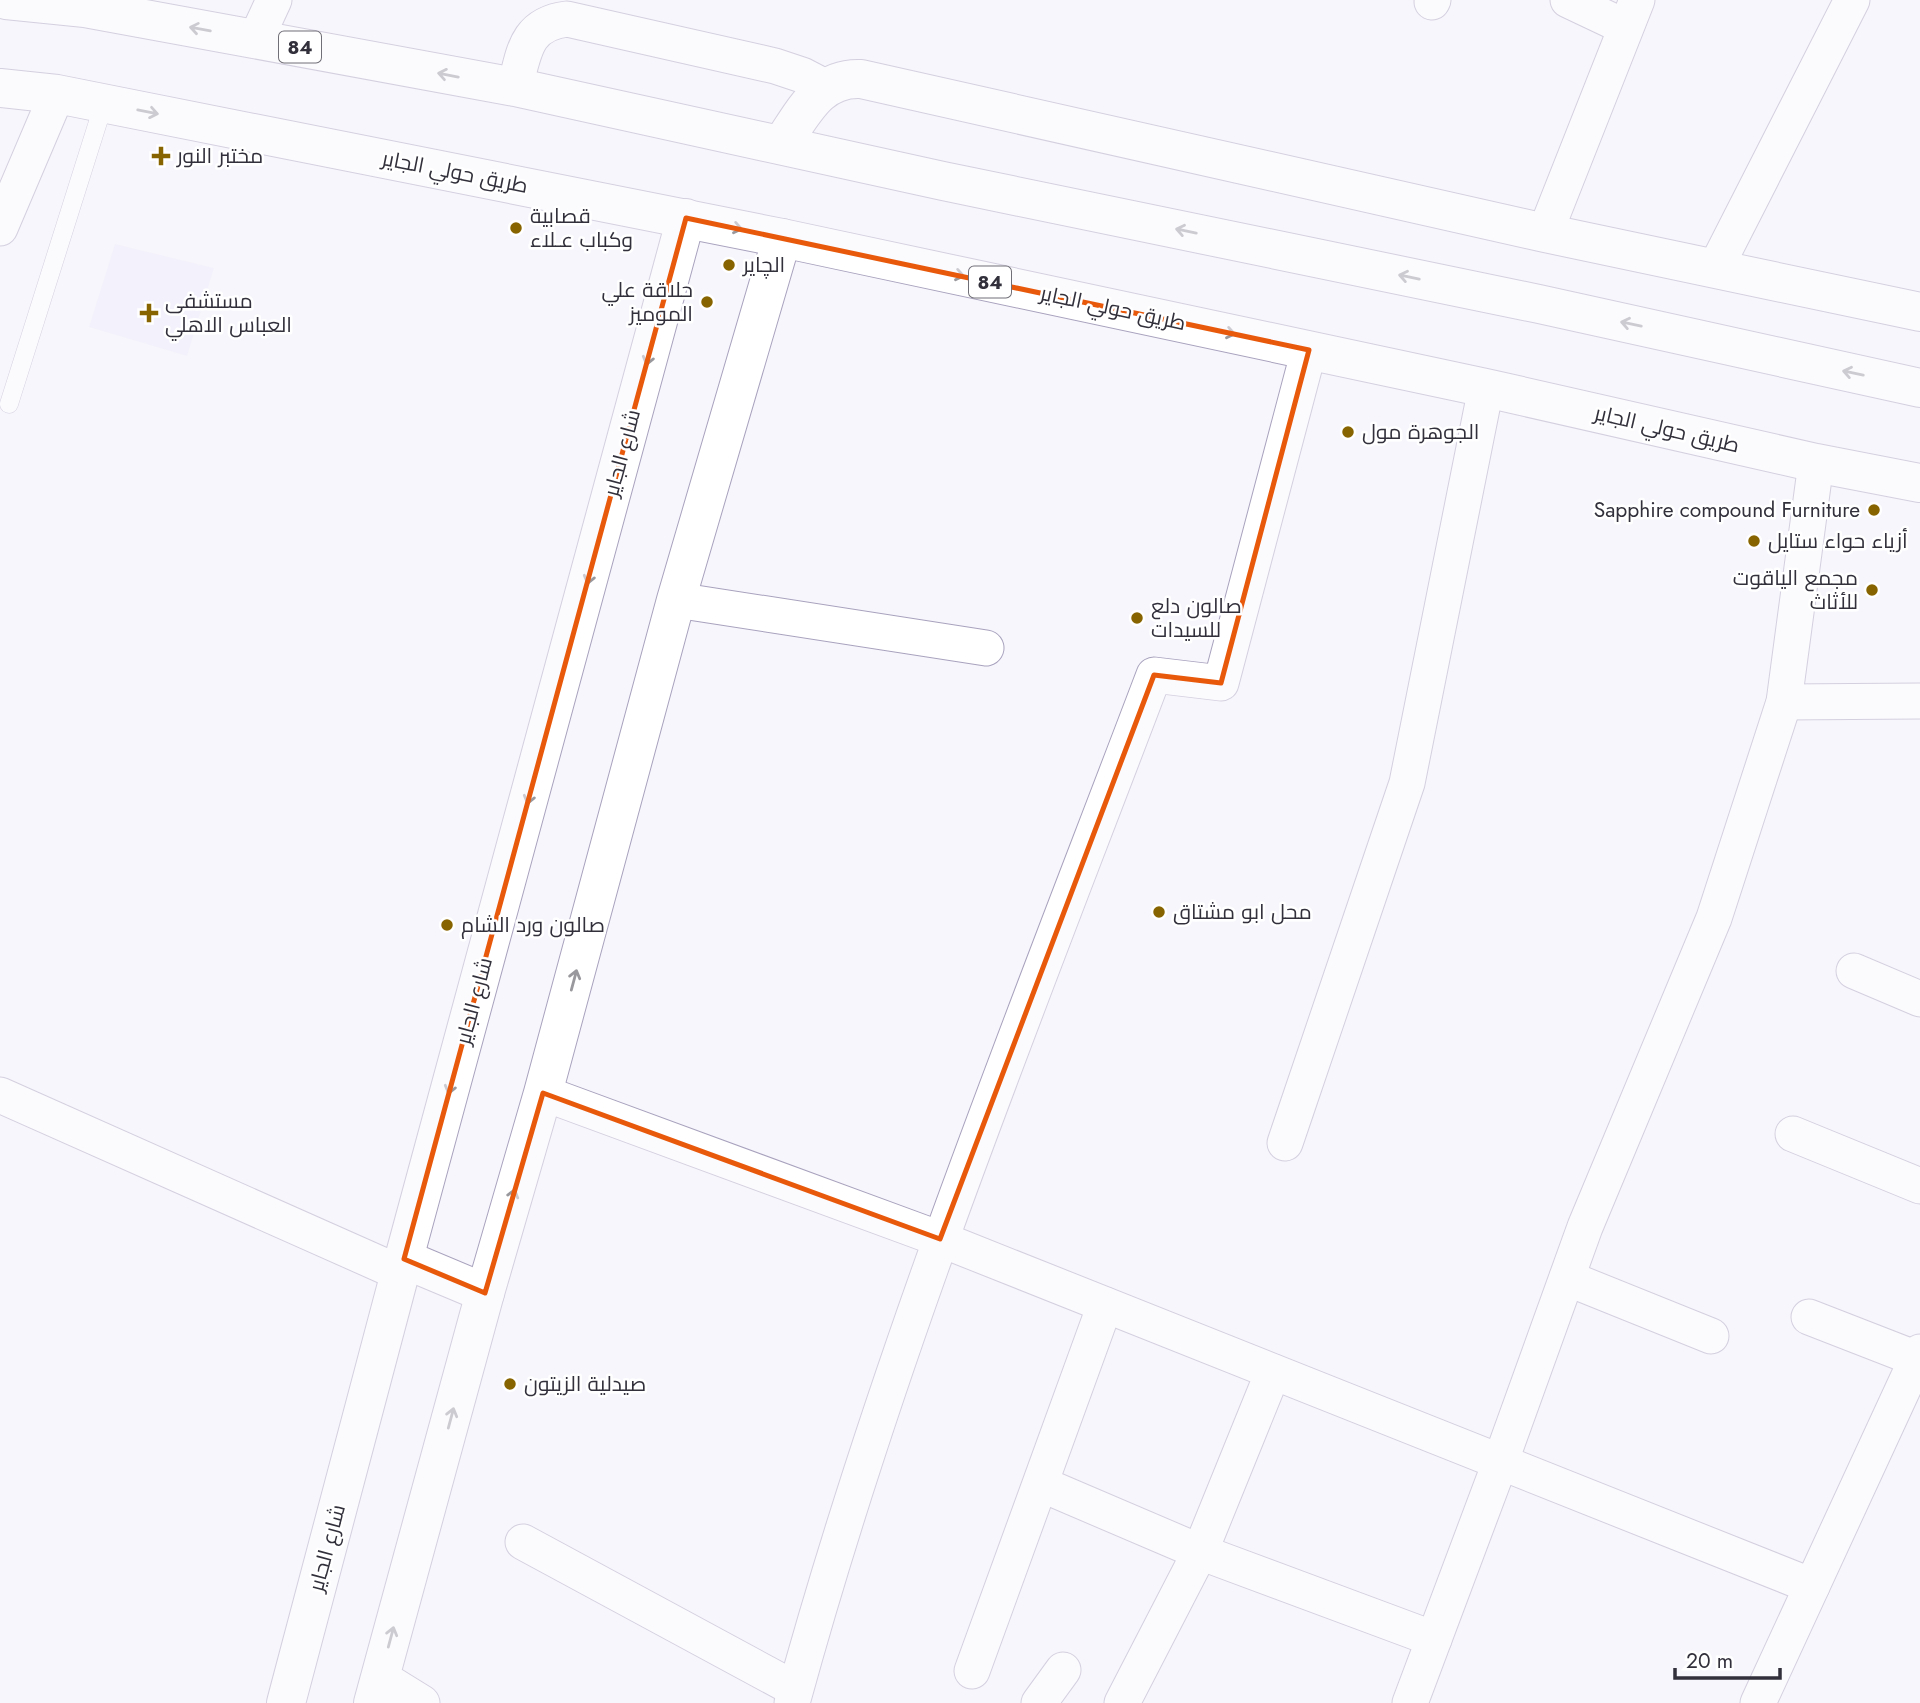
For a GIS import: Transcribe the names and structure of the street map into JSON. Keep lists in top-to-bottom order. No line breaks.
{"streets":{"main road":["84","طريق حولي الجاير","شارع الجاير"]},"crossings":[["84","طريق حولي الجاير"],["طريق حولي الجاير","شارع الجاير"]],"places":{"health":["مختبر النور","مستشفى العباس الاهلي"],"other":["قصابية وكباب عـلاء","الچاير","حلاقة علي الموميز","الجوهرة مول","Sapphire compound Furniture","أزياء حواء ستايل","مجمع الياقوت للأثاث","صالون دلع للسيدات","محل ابو مشتاق","صالون ورد الشام","صيدلية الزيتون"]},"scale_bar":"20 m"}
